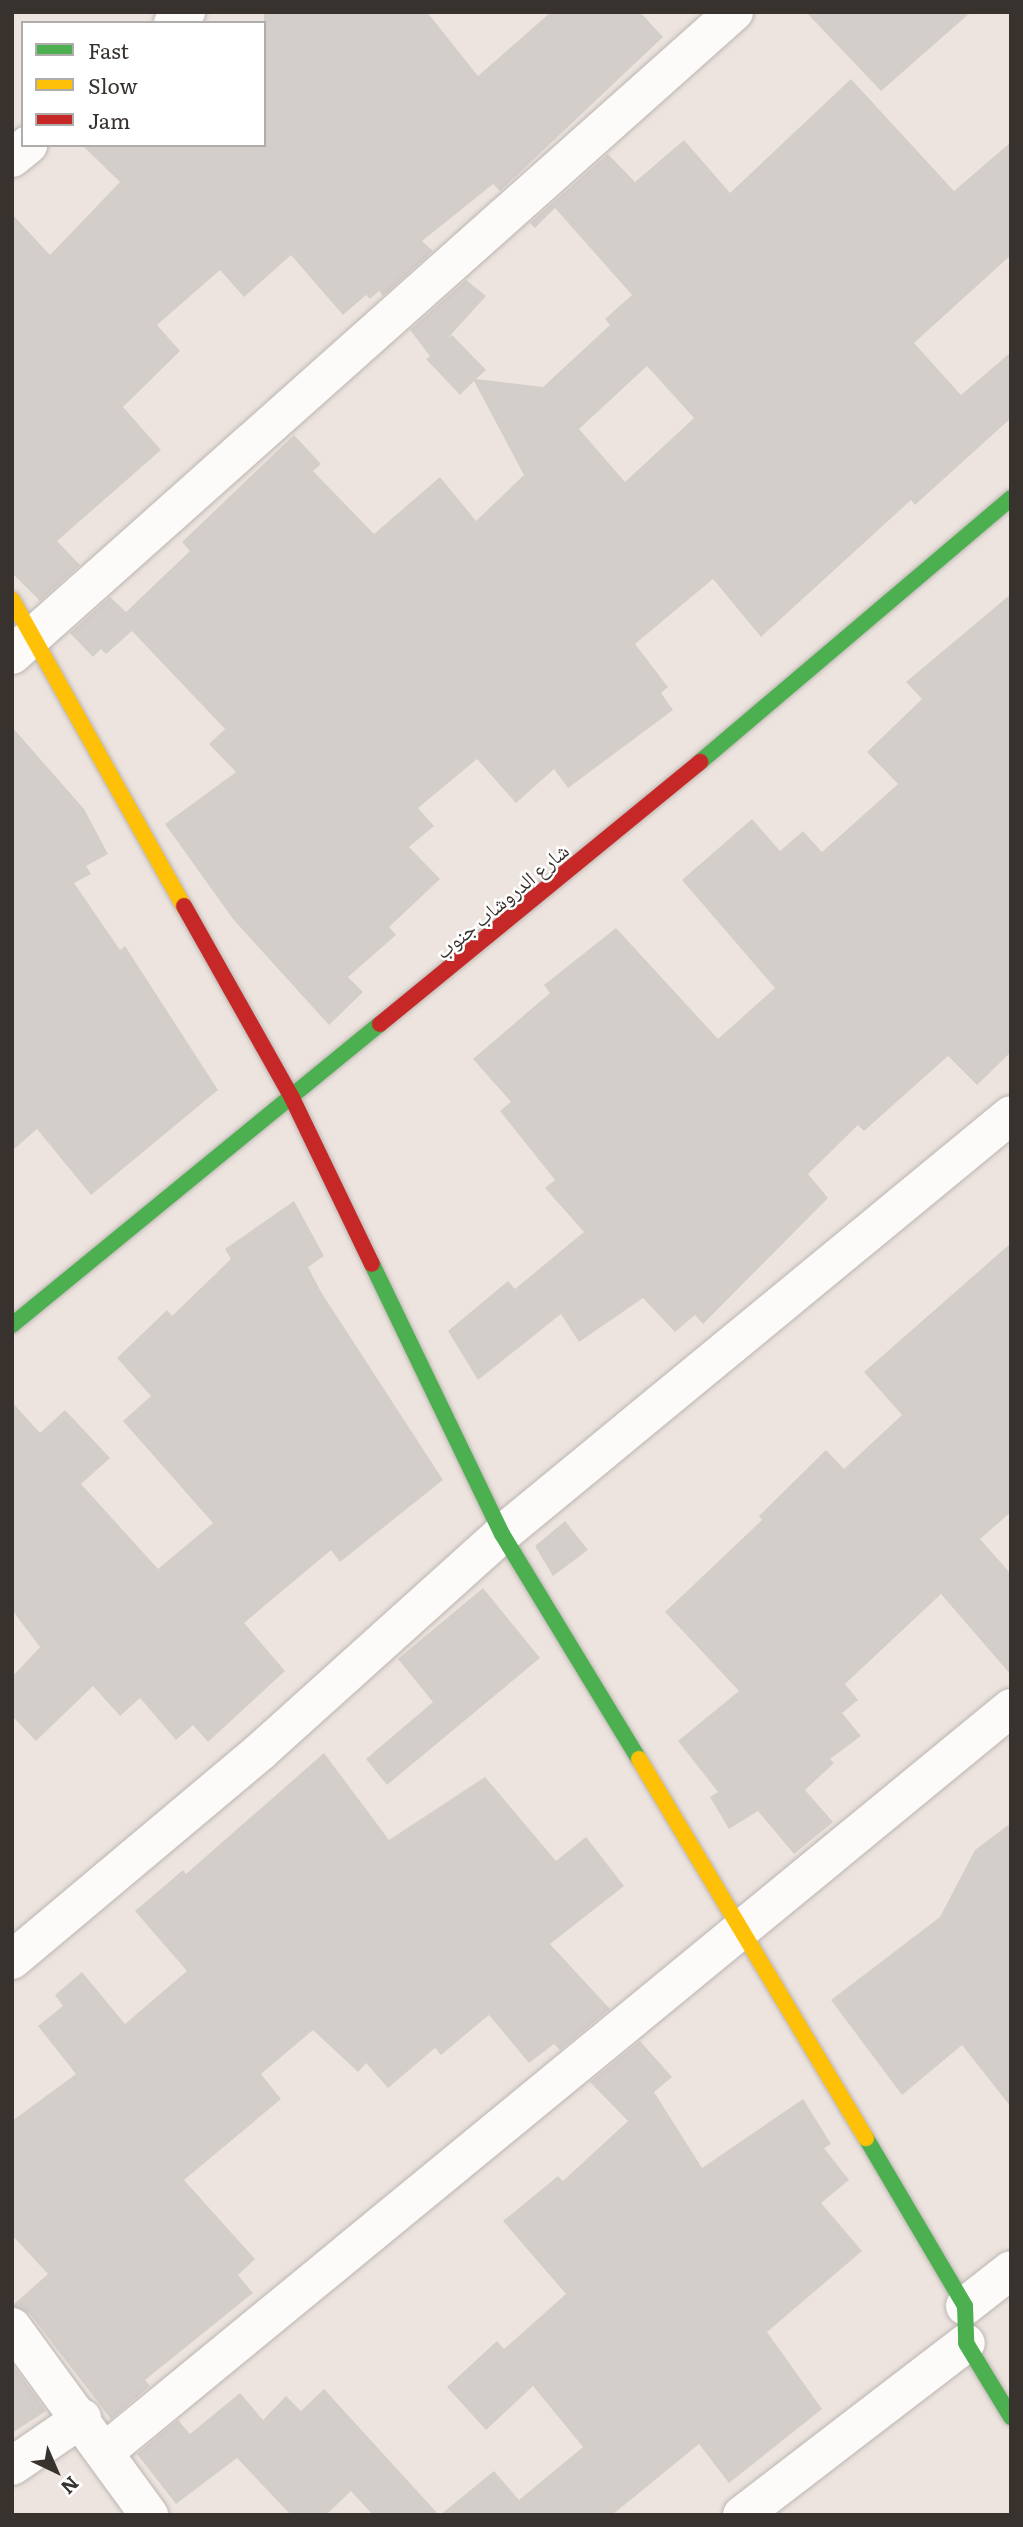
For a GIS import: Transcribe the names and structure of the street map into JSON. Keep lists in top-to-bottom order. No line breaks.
{"streets":{"street":["شارع الدروشاب جنوب"]},"legend":["Fast","Slow","Jam"],"north":"bottom right"}
